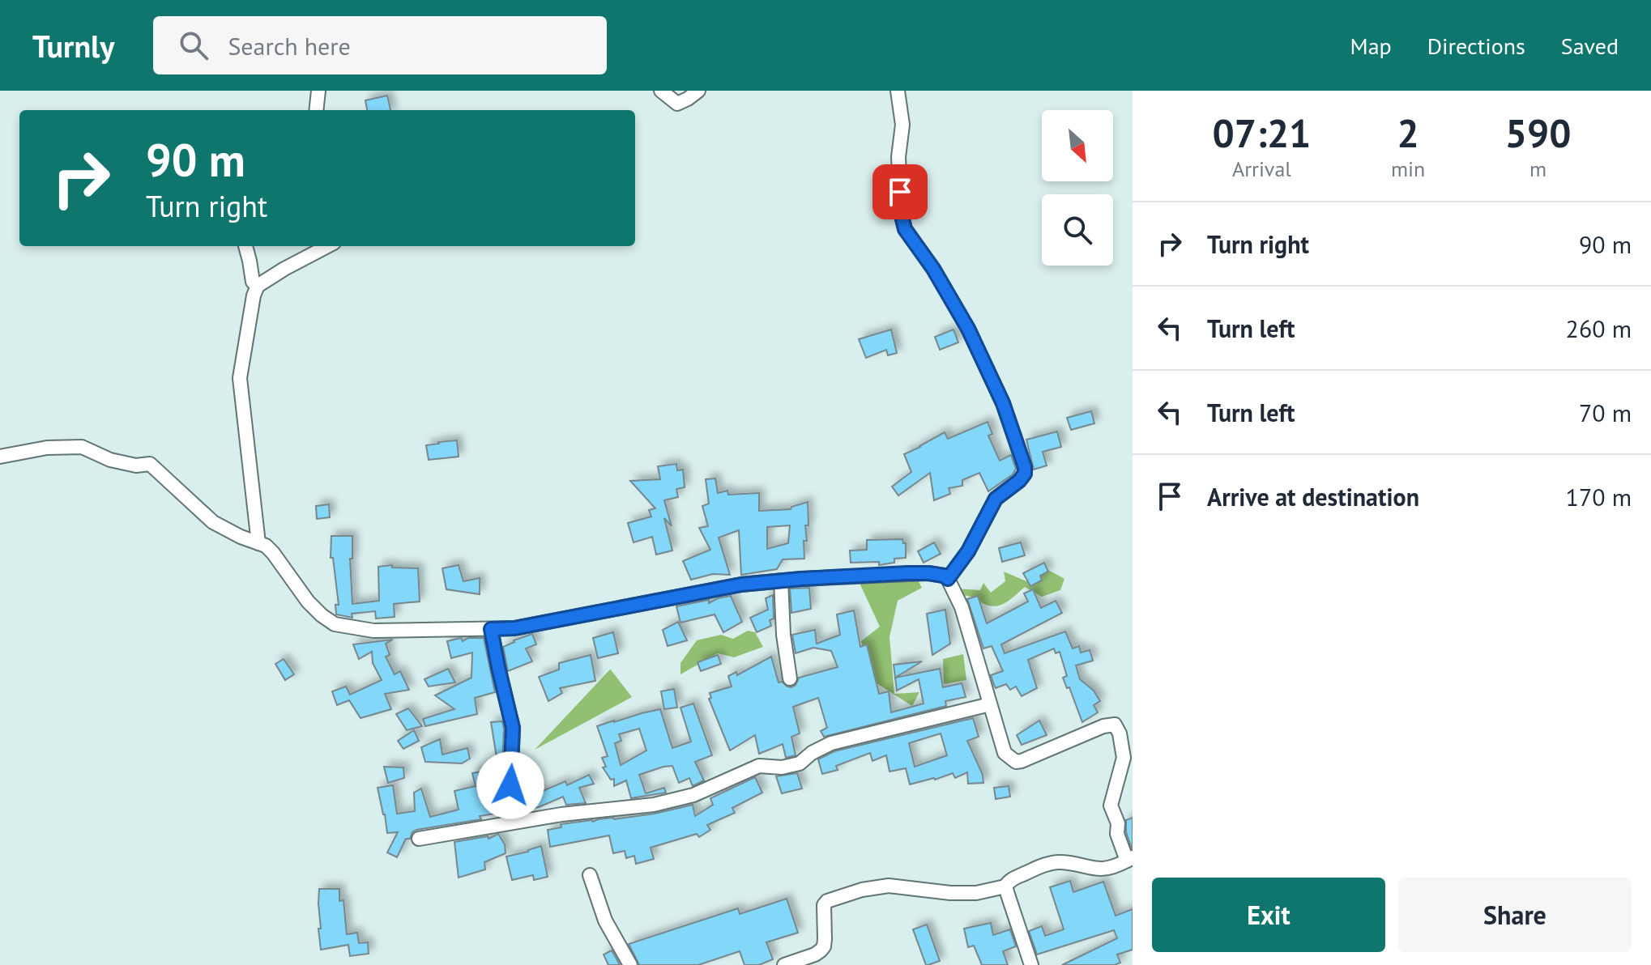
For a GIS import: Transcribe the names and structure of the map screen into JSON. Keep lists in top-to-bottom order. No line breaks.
{"north":"bottom right","page":{"header":"Turnly","search":"Search here","nav":["Map","Directions","Saved"],"eta":["07:21","Arrival","2","min","590","m"],"turn":["90 m","Turn right"],"list":[{"name":"Turn right","value":"90 m"},{"name":"Turn left","value":"260 m"},{"name":"Turn left","value":"70 m"},{"name":"Arrive at destination","value":"170 m"}],"buttons":["Exit","Share"]}}
